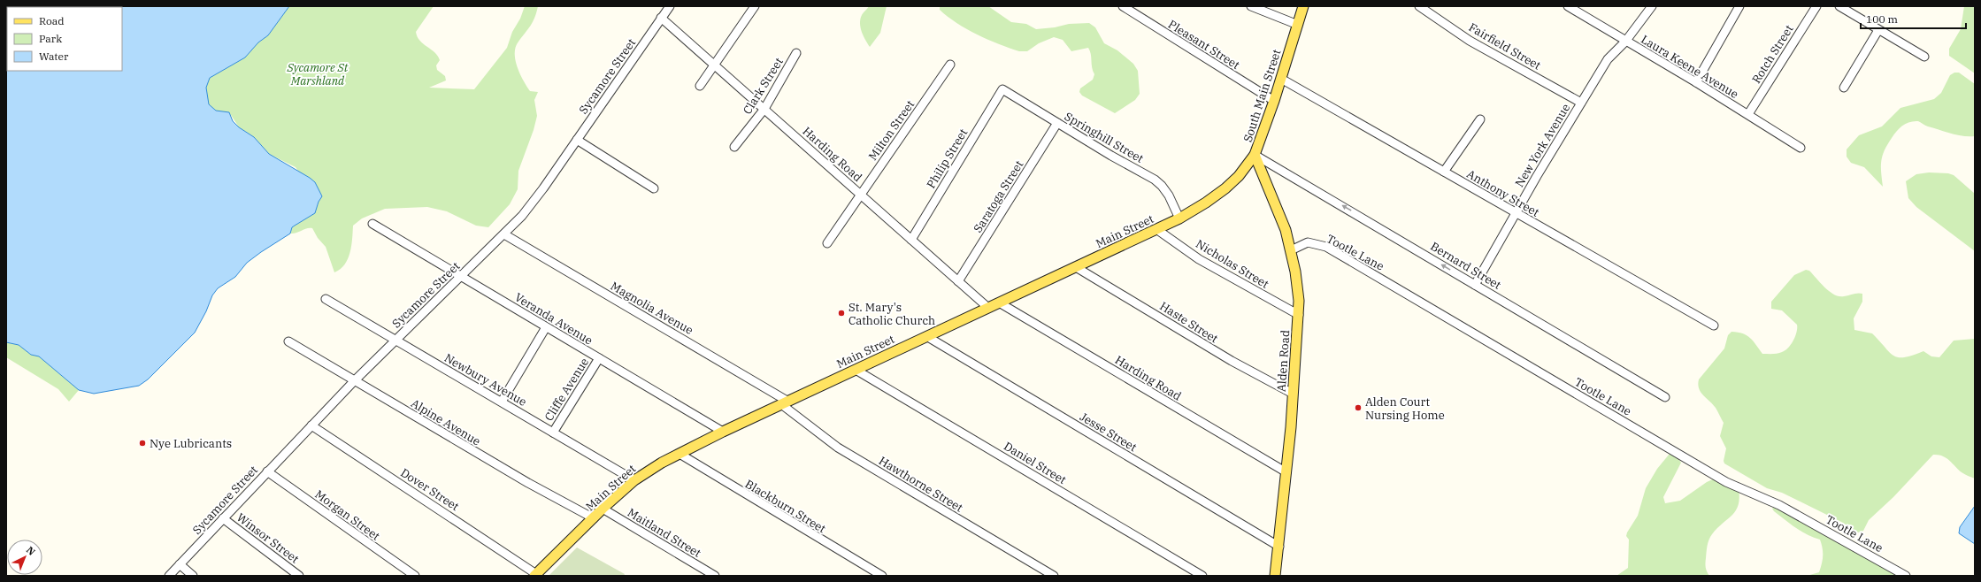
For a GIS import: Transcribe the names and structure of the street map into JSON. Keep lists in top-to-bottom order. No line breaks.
{"streets":{"main road":["South Main Street","Main Street","Alden Road"],"street":["Pleasant Street","Fairfield Street","Rotch Street","Laura Keene Avenue","Sycamore Street","Clark Street","Milton Street","Springhill Street","New York Avenue","Harding Road","Philip Street","Anthony Street","Saratoga Street","Tootle Lane","Nicholas Street","Bernard Street","Magnolia Avenue","Veranda Avenue","Haste Street","Newbury Avenue","Cliffe Avenue","Alpine Avenue","Jesse Street","Daniel Street","Hawthorne Street","Dover Street","Blackburn Street","Morgan Street","Maitland Street","Winsor Street"]},"crossings":[["Pleasant Street","South Main Street"],["Fairfield Street","New York Avenue"],["Rotch Street","Laura Keene Avenue"],["Laura Keene Avenue","New York Avenue"],["Sycamore Street","Harding Road"],["Sycamore Street","Magnolia Avenue"],["Sycamore Street","Veranda Avenue"],["Sycamore Street","Newbury Avenue"],["Sycamore Street","Alpine Avenue"],["Sycamore Street","Dover Street"],["Sycamore Street","Morgan Street"],["Sycamore Street","Winsor Street"],["Clark Street","Harding Road"],["South Main Street","Anthony Street"],["South Main Street","Main Street"],["South Main Street","Bernard Street"],["South Main Street","Alden Road"],["Milton Street","Harding Road"],["Springhill Street","Philip Street"],["Springhill Street","Saratoga Street"],["Springhill Street","Main Street"],["New York Avenue","Anthony Street"],["New York Avenue","Bernard Street"],["Harding Road","Philip Street"],["Harding Road","Saratoga Street"],["Harding Road","Main Street"],["Harding Road","Alden Road"],["Main Street","Nicholas Street"],["Main Street","Magnolia Avenue"],["Main Street","Veranda Avenue"],["Main Street","Haste Street"],["Main Street","Newbury Avenue"],["Main Street","Alpine Avenue"],["Main Street","Jesse Street"],["Main Street","Daniel Street"],["Main Street","Hawthorne Street"],["Main Street","Dover Street"],["Main Street","Blackburn Street"],["Main Street","Maitland Street"],["Tootle Lane","Alden Road"],["Nicholas Street","Alden Road"],["Bernard Street","Alden Road"],["Magnolia Avenue","Hawthorne Street"],["Veranda Avenue","Cliffe Avenue"],["Haste Street","Alden Road"],["Alden Road","Jesse Street"],["Newbury Avenue","Cliffe Avenue"]],"one_way":["Bernard Street"],"parks":["Sycamore St Marshland"],"places":["St. Mary's Catholic Church","Alden Court Nursing Home","Nye Lubricants"],"legend":["Road","Park","Water"],"scale_bar":"100 m","north":"top right"}
